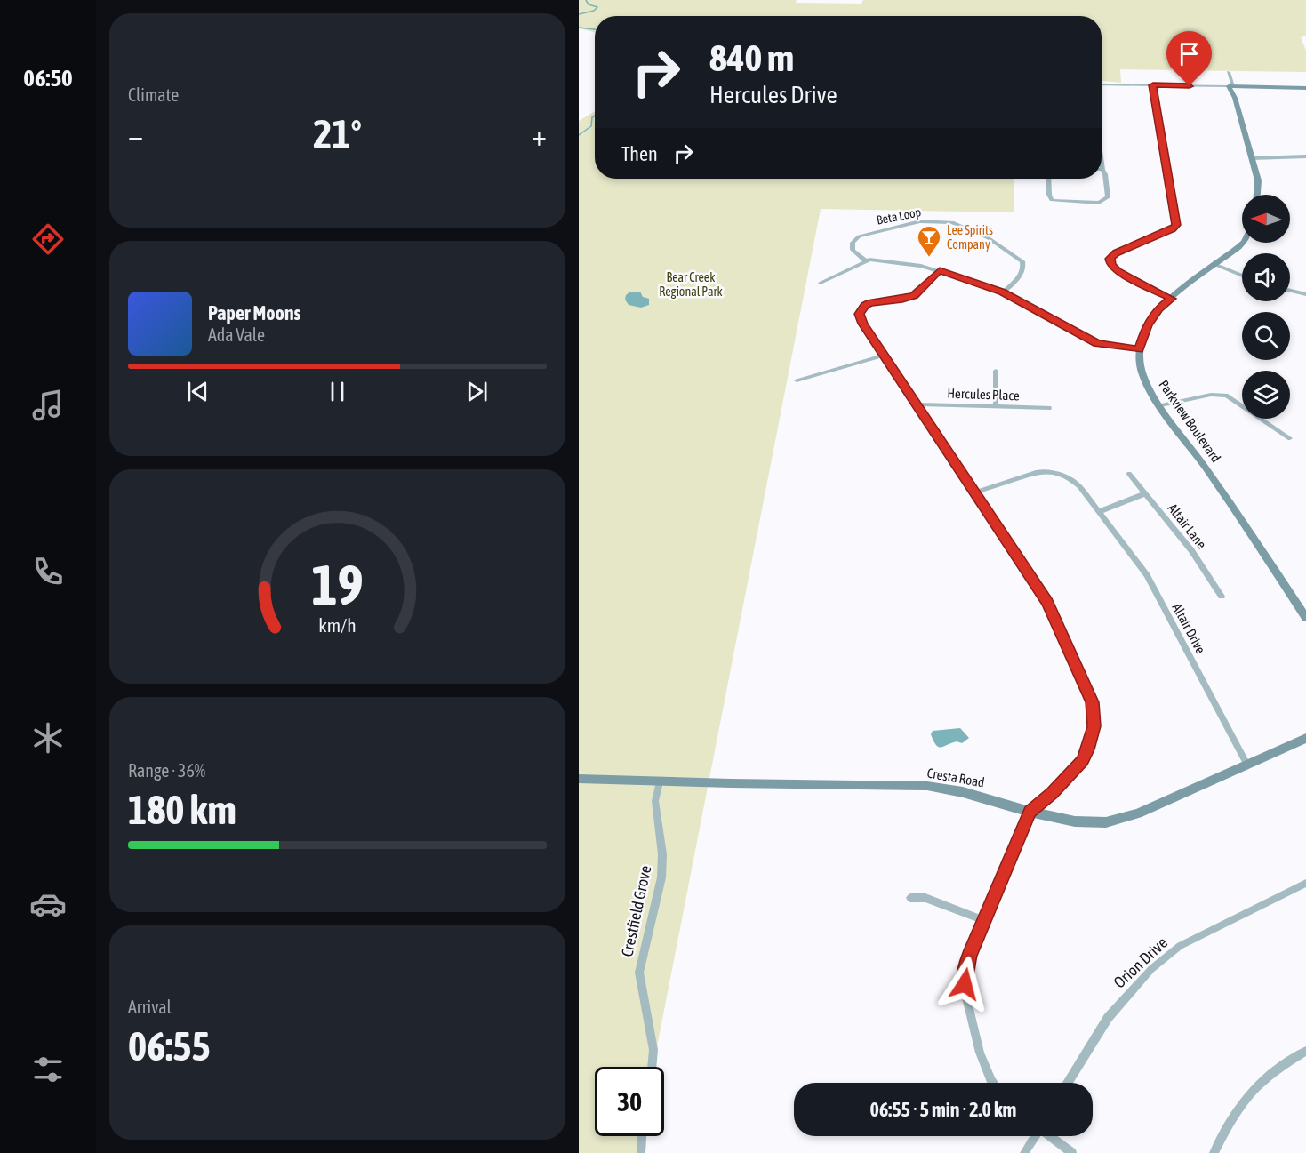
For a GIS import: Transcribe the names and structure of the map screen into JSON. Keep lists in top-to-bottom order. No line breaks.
{"streets":{"street":["Beta Loop","Hercules Place","Parkview Boulevard","Altair Lane","Altair Drive","Cresta Road","Crestfield Grove","Orion Drive"]},"crossings":[["Altair Drive","Cresta Road"],["Cresta Road","Crestfield Grove"]],"parks":["Bear Creek Regional Park"],"places":{"bar":["Lee Spirits Company"]},"north":"left","page":{"tabs":"06:50","tile":["Climate",["Range · 36%","180 km"],["Arrival","06:55"]],"turn":["840 m","Hercules Drive"],"heat":["−","21°","+"],"then":"Then","song":["Paper Moons","Ada Vale"],"limit":"30","trip":"06:55 · 5 min · 2.0 km","gauge":["19","km/h"]}}
